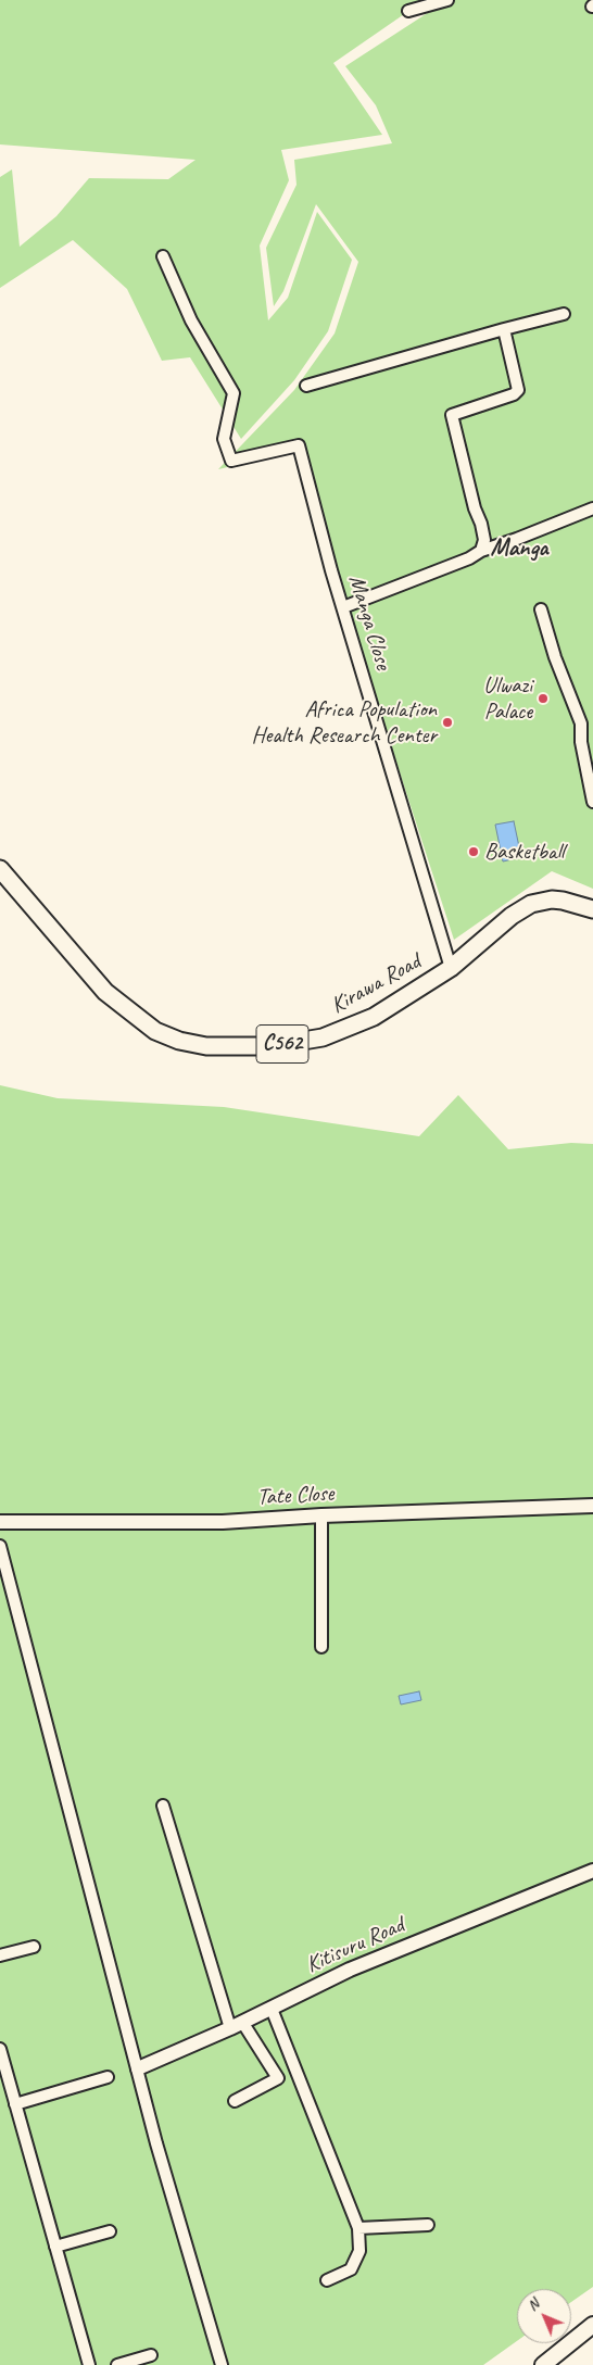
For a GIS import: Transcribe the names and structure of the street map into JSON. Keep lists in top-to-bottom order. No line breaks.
{"streets":{"main road":["Kirawa Road","C562"],"street":["Manga Close","Tate Close","Kitisuru Road"]},"crossings":[["Manga Close","Kirawa Road"]],"districts":["Manga"],"places":["Ulwazi Palace","Africa Population Health Research Center","Basketball"],"north":"top left"}
